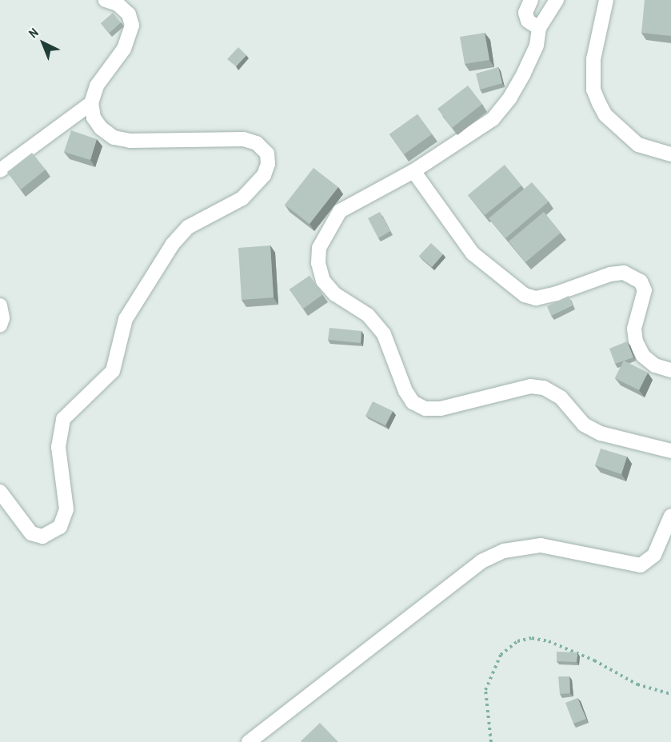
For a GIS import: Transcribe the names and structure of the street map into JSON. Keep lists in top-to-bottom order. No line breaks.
{"north":"top left"}
